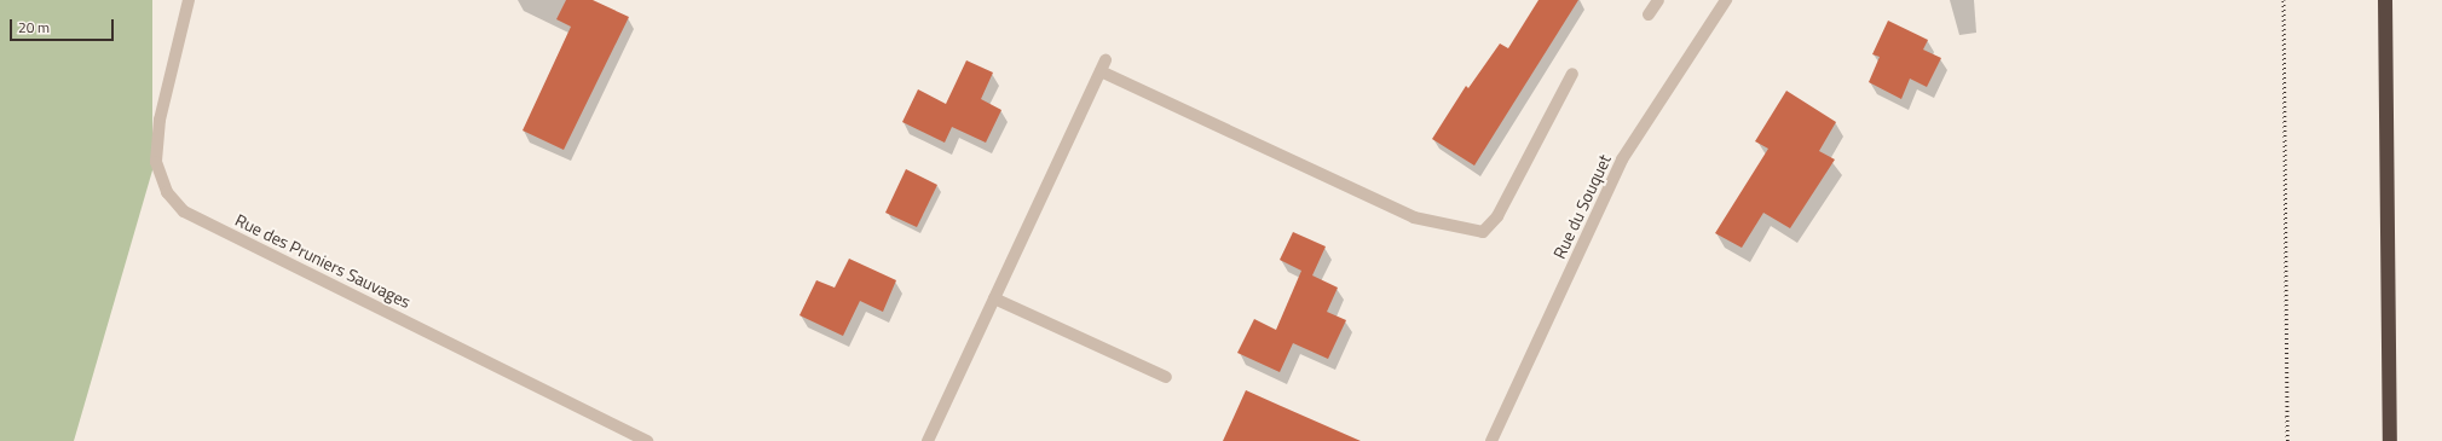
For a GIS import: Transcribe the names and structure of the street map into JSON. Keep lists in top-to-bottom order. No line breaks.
{"streets":{"street":["Rue du Souquet","Rue des Pruniers Sauvages"]},"scale_bar":"20 m"}
